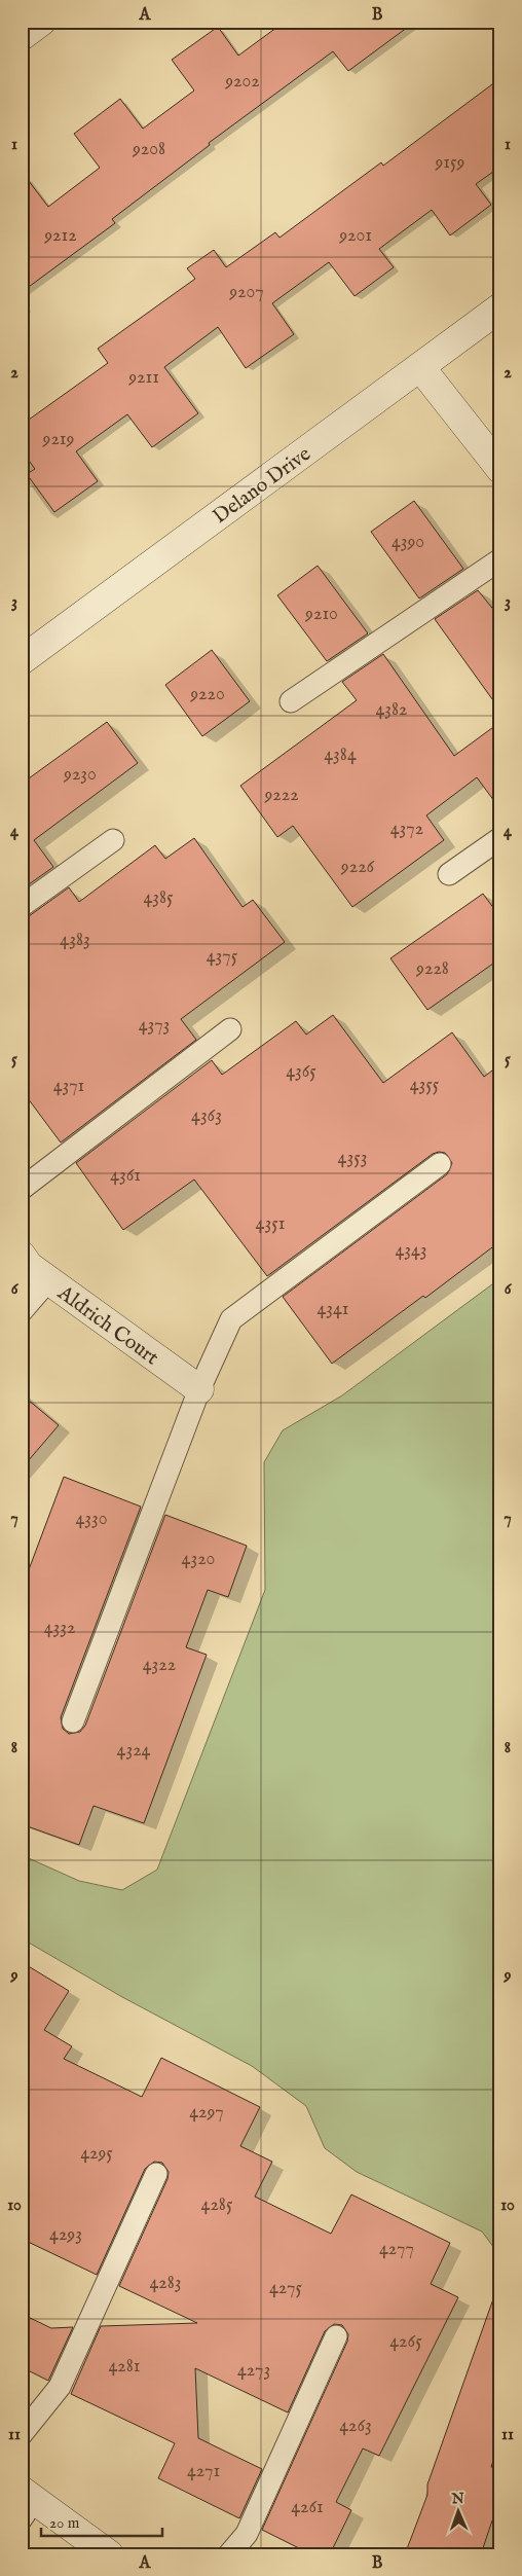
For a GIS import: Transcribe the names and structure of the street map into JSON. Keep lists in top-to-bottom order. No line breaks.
{"streets":{"street":["Delano Drive","Aldrich Court"]},"house_numbers":["9202","9208","9159","9212","9201","9207","9211","9219","4390","9210","9220","4382","4384","9230","9222","4372","9226","4385","4383","4375","9228","4373","4365","4355","4371","4363","4353","4361","4351","4343","4341","4330","4320","4332","4322","4324","4297","4295","4285","4293","4277","4283","4275","4265","4281","4273","4263","4271","4261"],"scale_bar":"20 m","north":"top","grid":{"columns":["A","B"],"rows":["1","2","3","4","5","6","7","8","9","10","11"]}}
